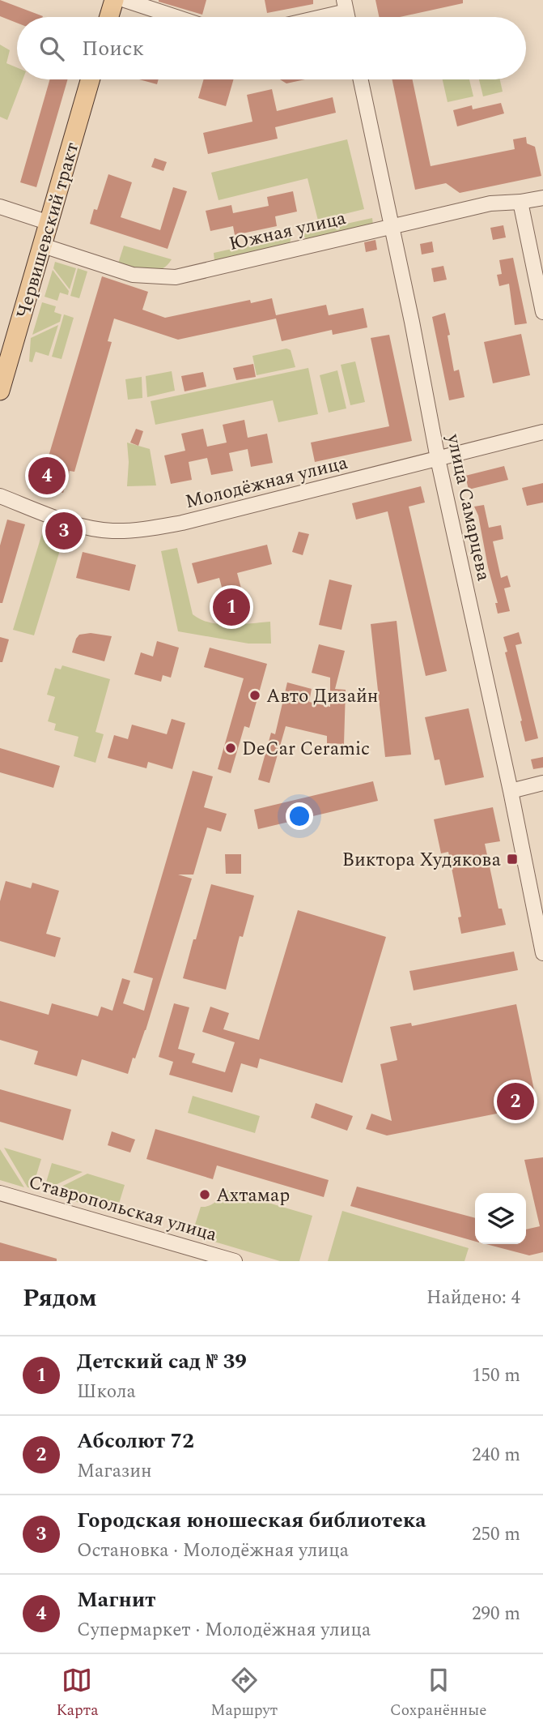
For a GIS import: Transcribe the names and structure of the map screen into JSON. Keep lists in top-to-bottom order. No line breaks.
{"streets":{"main road":["Червишевский тракт"],"street":["Южная улица","Молодёжная улица","улица Самарцева","Ставропольская улица"]},"crossings":[["Червишевский тракт","Южная улица"],["Южная улица","улица Самарцева"],["Молодёжная улица","улица Самарцева"]],"places":{"other":["Авто Дизайн","DeCar Ceramic","Ахтамар"],"transit":["Виктора Худякова"]},"page":{"search":"Поиск","pins":["4","3","1","2"],"heading":["Рядом","Найдено: 4"],"list":[{"mark":"1","name":"Детский сад № 39","note":"Школа","value":"150 m"},{"mark":"2","name":"Абсолют 72","note":"Магазин","value":"240 m"},{"mark":"3","name":"Городская юношеская библиотека","note":"Остановка · Молодёжная улица","value":"250 m"},{"mark":"4","name":"Магнит","note":"Супермаркет · Молодёжная улица","value":"290 m"}],"nav":["Карта","Маршрут","Сохранённые"]}}
